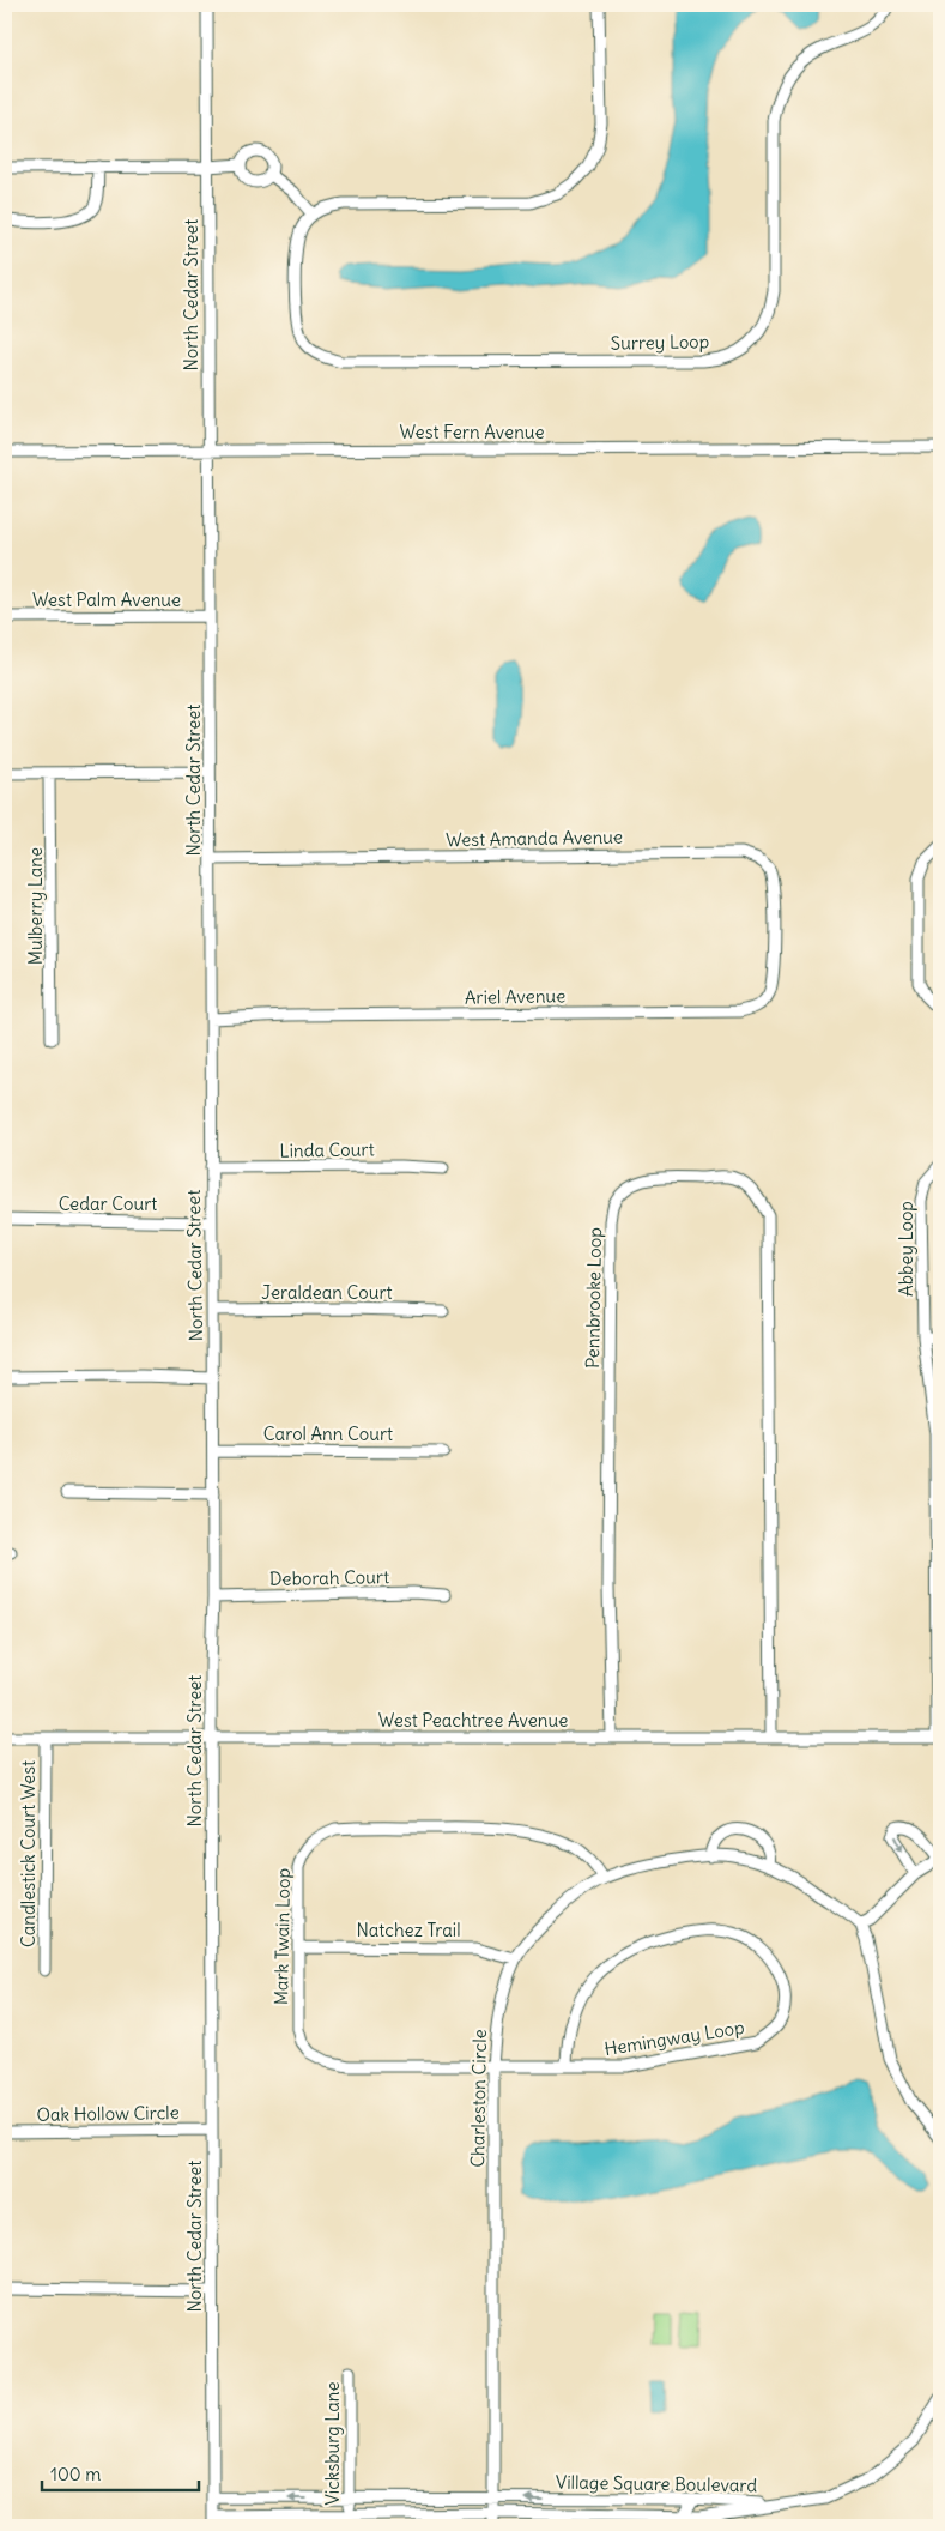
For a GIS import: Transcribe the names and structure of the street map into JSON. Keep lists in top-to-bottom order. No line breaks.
{"streets":{"street":["North Cedar Street","Surrey Loop","West Fern Avenue","West Palm Avenue","West Amanda Avenue","Mulberry Lane","Ariel Avenue","Linda Court","Cedar Court","Abbey Loop","Jeraldean Court","Pennbrooke Loop","Carol Ann Court","Deborah Court","West Peachtree Avenue","Candlestick Court West","Natchez Trail","Mark Twain Loop","Hemingway Loop","Charleston Circle","Oak Hollow Circle","Vicksburg Lane","Village Square Boulevard"]},"crossings":[["North Cedar Street","West Fern Avenue"],["North Cedar Street","West Palm Avenue"],["North Cedar Street","West Amanda Avenue"],["North Cedar Street","Ariel Avenue"],["North Cedar Street","Linda Court"],["North Cedar Street","Cedar Court"],["North Cedar Street","Jeraldean Court"],["North Cedar Street","Carol Ann Court"],["North Cedar Street","Deborah Court"],["North Cedar Street","West Peachtree Avenue"],["North Cedar Street","Oak Hollow Circle"],["North Cedar Street","Village Square Boulevard"],["West Amanda Avenue","Ariel Avenue"],["Abbey Loop","West Peachtree Avenue"],["Pennbrooke Loop","West Peachtree Avenue"],["West Peachtree Avenue","Candlestick Court West"],["Natchez Trail","Mark Twain Loop"],["Natchez Trail","Charleston Circle"],["Mark Twain Loop","Hemingway Loop"],["Mark Twain Loop","Charleston Circle"],["Hemingway Loop","Charleston Circle"],["Charleston Circle","Village Square Boulevard"],["Vicksburg Lane","Village Square Boulevard"]],"scale_bar":"100 m"}
